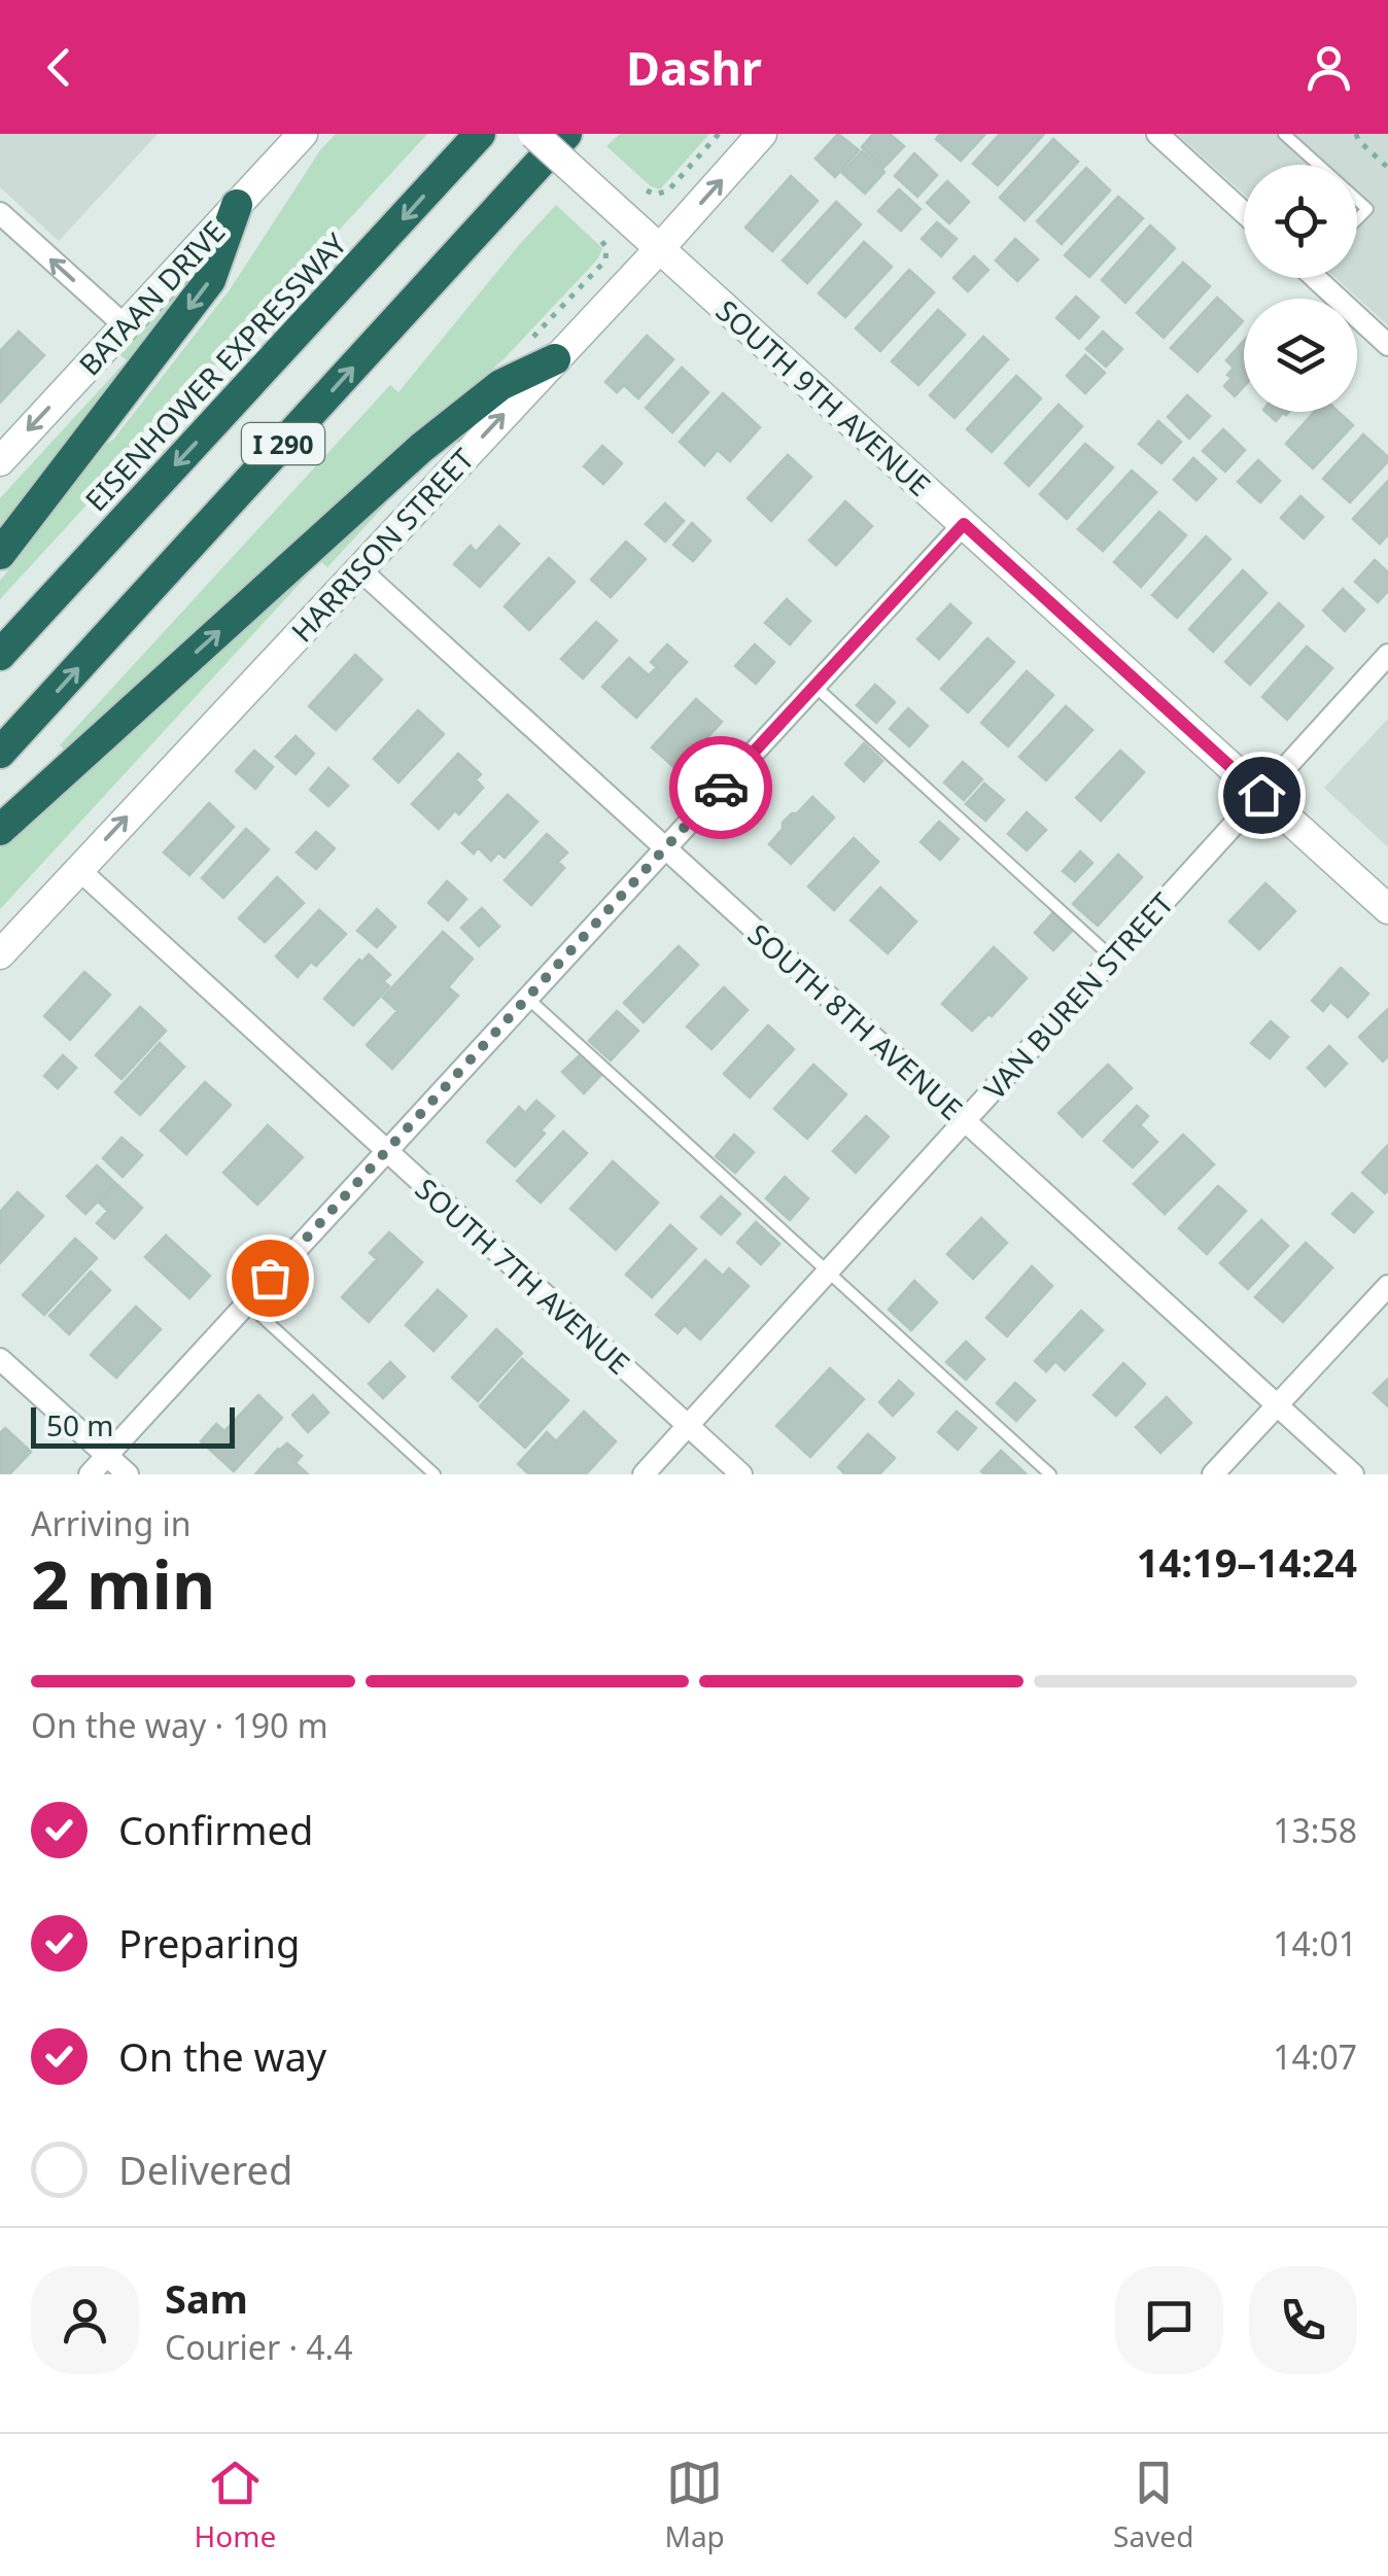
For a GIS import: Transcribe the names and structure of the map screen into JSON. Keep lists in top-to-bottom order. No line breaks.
{"streets":{"highway":["EISENHOWER EXPRESSWAY","I 290"],"street":["BATAAN DRIVE","SOUTH 9TH AVENUE","HARRISON STREET","VAN BUREN STREET","SOUTH 8TH AVENUE","SOUTH 7TH AVENUE"]},"crossings":[["SOUTH 9TH AVENUE","HARRISON STREET"],["SOUTH 9TH AVENUE","VAN BUREN STREET"],["HARRISON STREET","SOUTH 8TH AVENUE"],["HARRISON STREET","SOUTH 7TH AVENUE"],["VAN BUREN STREET","SOUTH 8TH AVENUE"],["VAN BUREN STREET","SOUTH 7TH AVENUE"]],"one_way":["BATAAN DRIVE","HARRISON STREET"],"scale_bar":"50 m","page":{"header":"Dashr","scale":"50 m","heading":["2 min","Arriving in","14:19–14:24"],"panel":["Sam","Courier · 4.4"],"bar":"On the way · 190 m","list":[["Confirmed","13:58"],["Preparing","14:01"],["On the way","14:07"],"Delivered"],"tabs":["Home","Map","Saved"]}}
